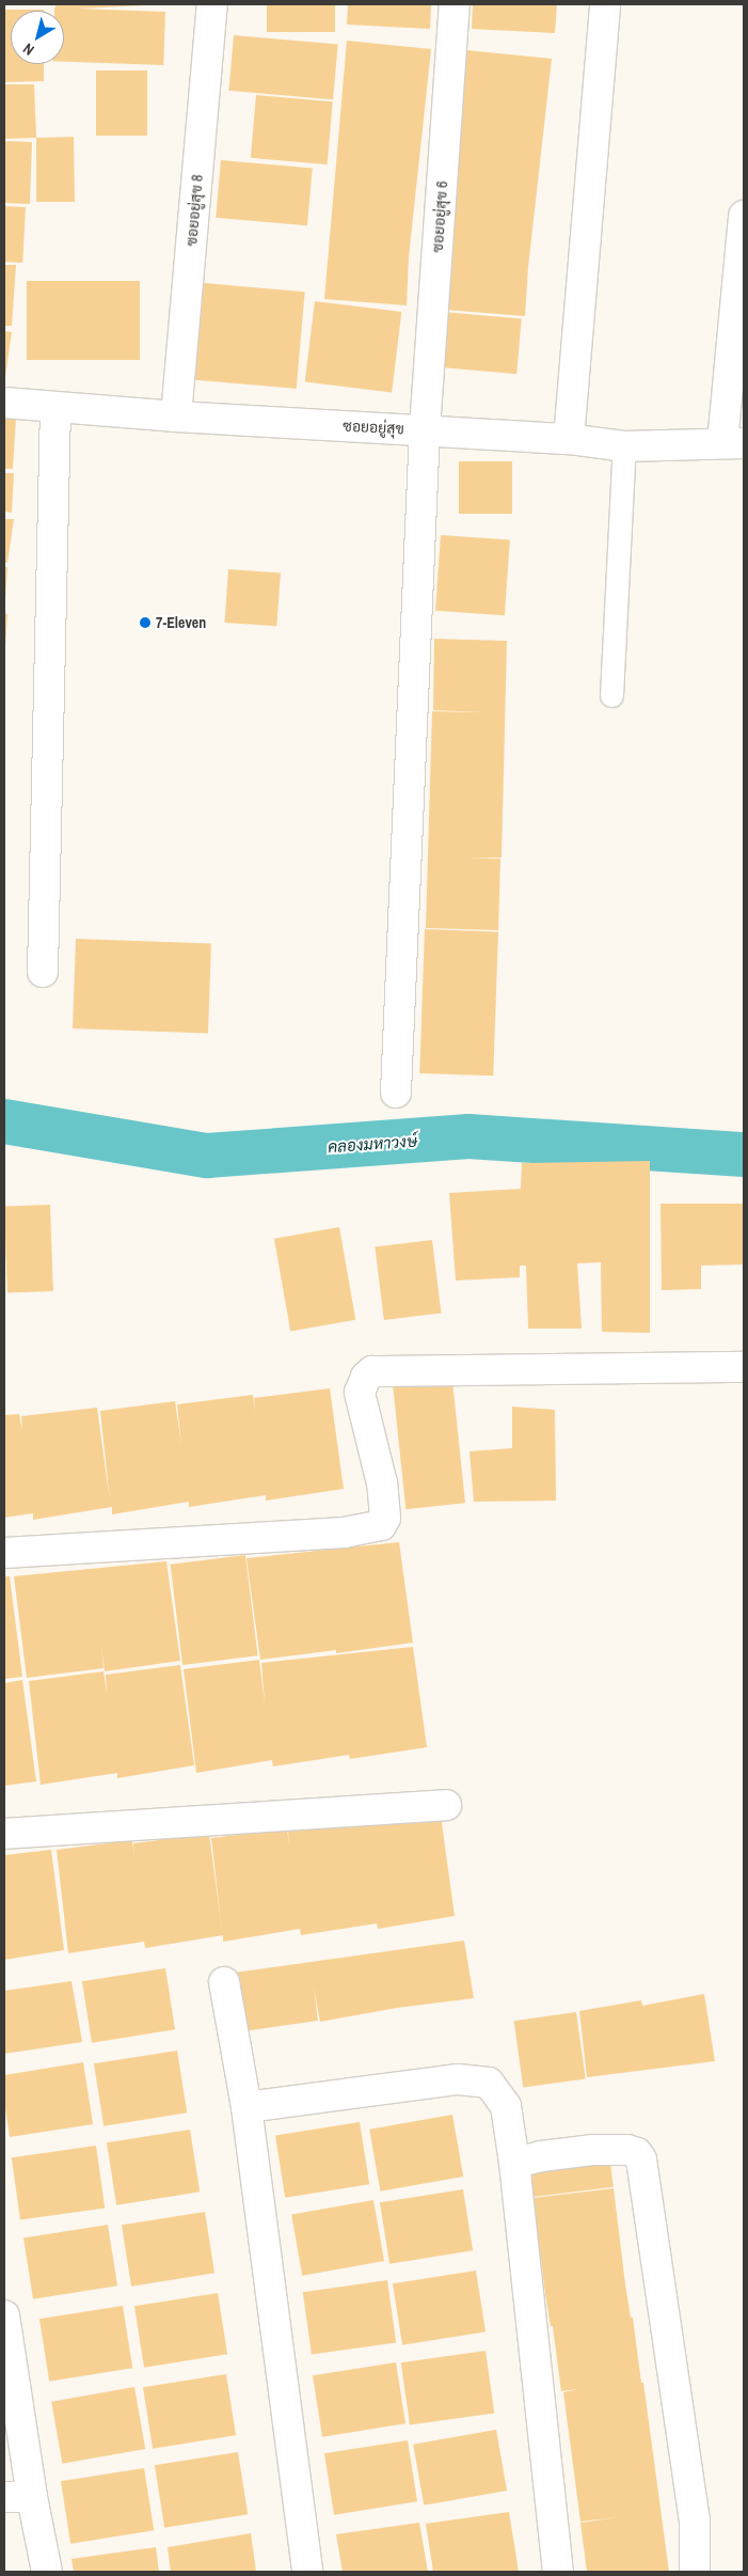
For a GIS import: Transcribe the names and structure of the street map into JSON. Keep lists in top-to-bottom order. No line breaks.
{"streets":{"street":["ซอยอยู่สุข 8","ซอยอยู่สุข 6","ซอยอยู่สุข"]},"crossings":[["ซอยอยู่สุข 8","ซอยอยู่สุข"],["ซอยอยู่สุข 6","ซอยอยู่สุข"]],"water":["คลองมหาวงษ์"],"places":["7-Eleven"],"north":"bottom left"}
